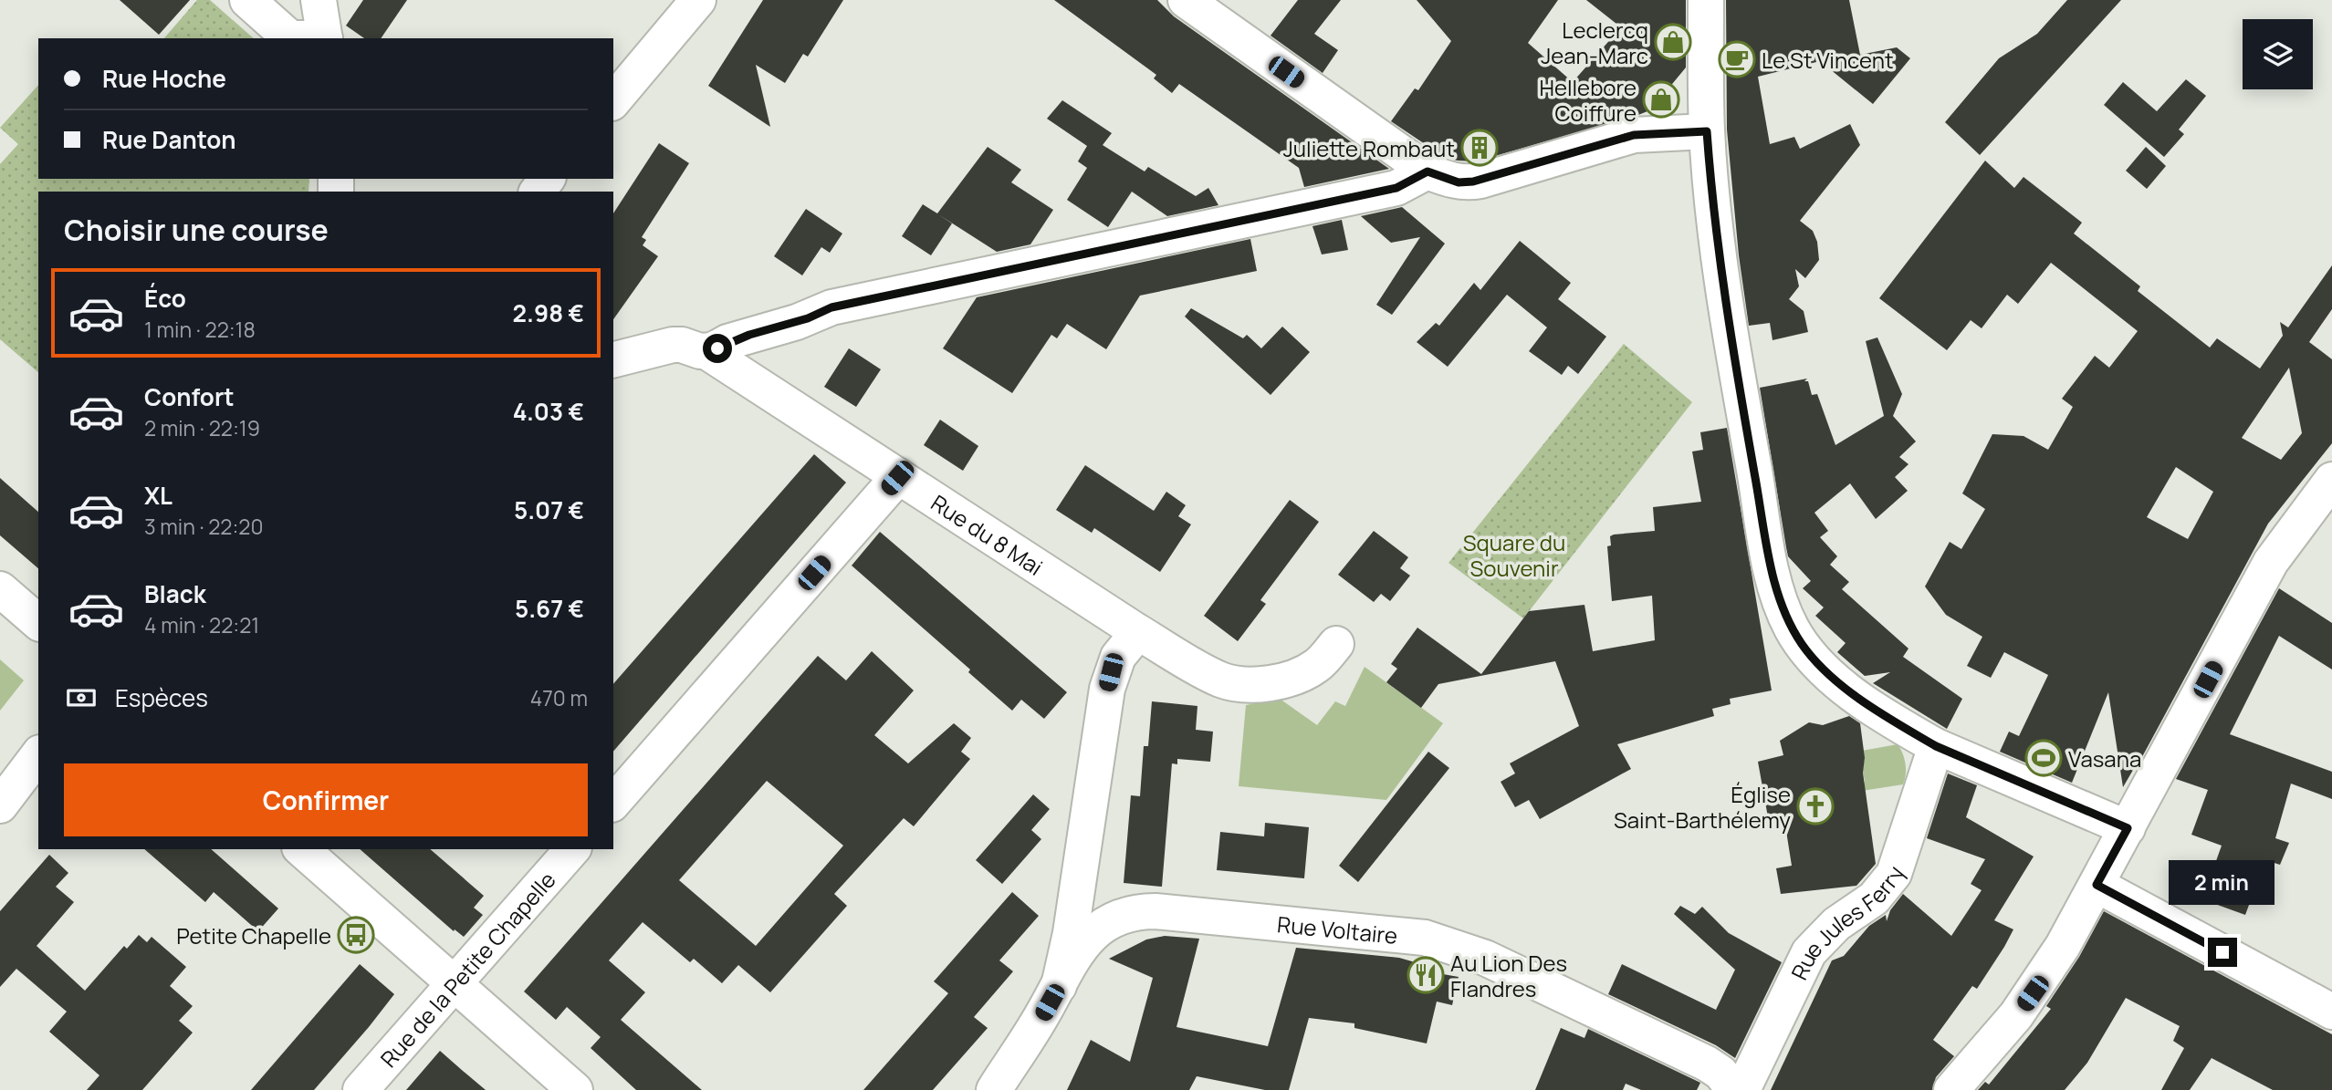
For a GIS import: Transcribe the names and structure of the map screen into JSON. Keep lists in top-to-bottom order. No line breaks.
{"streets":{"street":["Rue du 8 Mai","Rue Jules Ferry","Rue Voltaire","Rue de la Petite Chapelle"]},"parks":["Square du Souvenir"],"places":{"shop":["Leclercq Jean-Marc","Hellebore Coiffure"],"cafe":["Le St Vincent"],"building":["Juliette Rombaut"],"sports":["Vasana"],"church":["Église Saint-Barthélemy"],"bus stop":["Petite Chapelle"],"restaurant":["Au Lion Des Flandres"]},"page":{"banner":["Rue Hoche","Rue Danton"],"heading":"Choisir une course","list":[{"name":"Éco","note":"1 min · 22:18","value":"2.98 €"},{"name":"Confort","note":"2 min · 22:19","value":"4.03 €"},{"name":"XL","note":"3 min · 22:20","value":"5.07 €"},{"name":"Black","note":"4 min · 22:21","value":"5.67 €"}],"pay":["Espèces","470 m"],"buttons":"Confirmer","bubble":"2 min"}}
